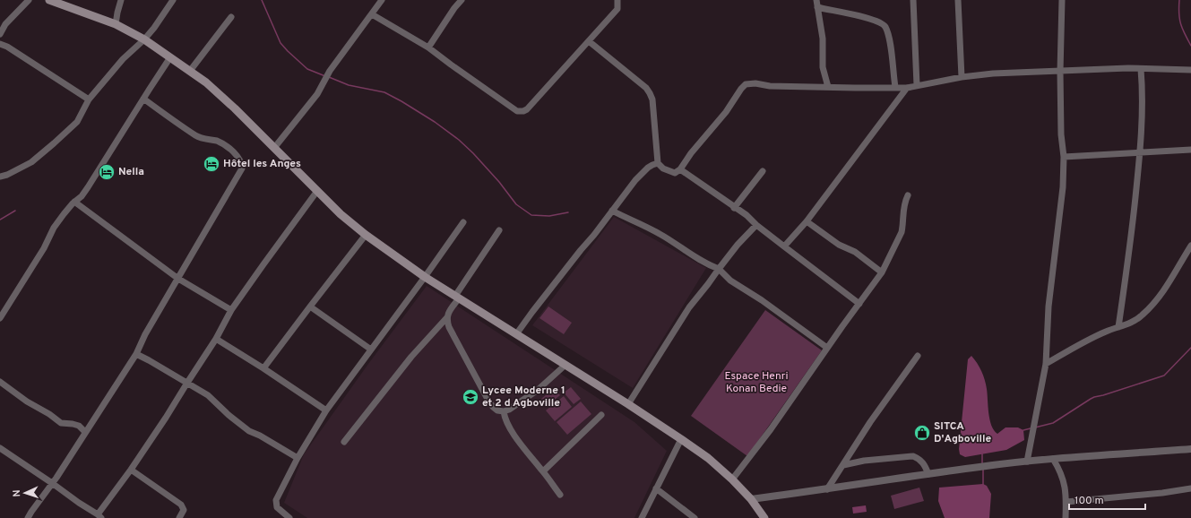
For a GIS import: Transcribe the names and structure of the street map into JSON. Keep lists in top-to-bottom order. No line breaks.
{"parks":["Espace Henri Konan Bedie"],"places":{"hotel":["Hôtel les Anges","Nella"],"school or university":["Lycee Moderne 1 et 2 d Agboville"],"shop":["SITCA D'Agboville"]},"scale_bar":"100 m","north":"left"}
